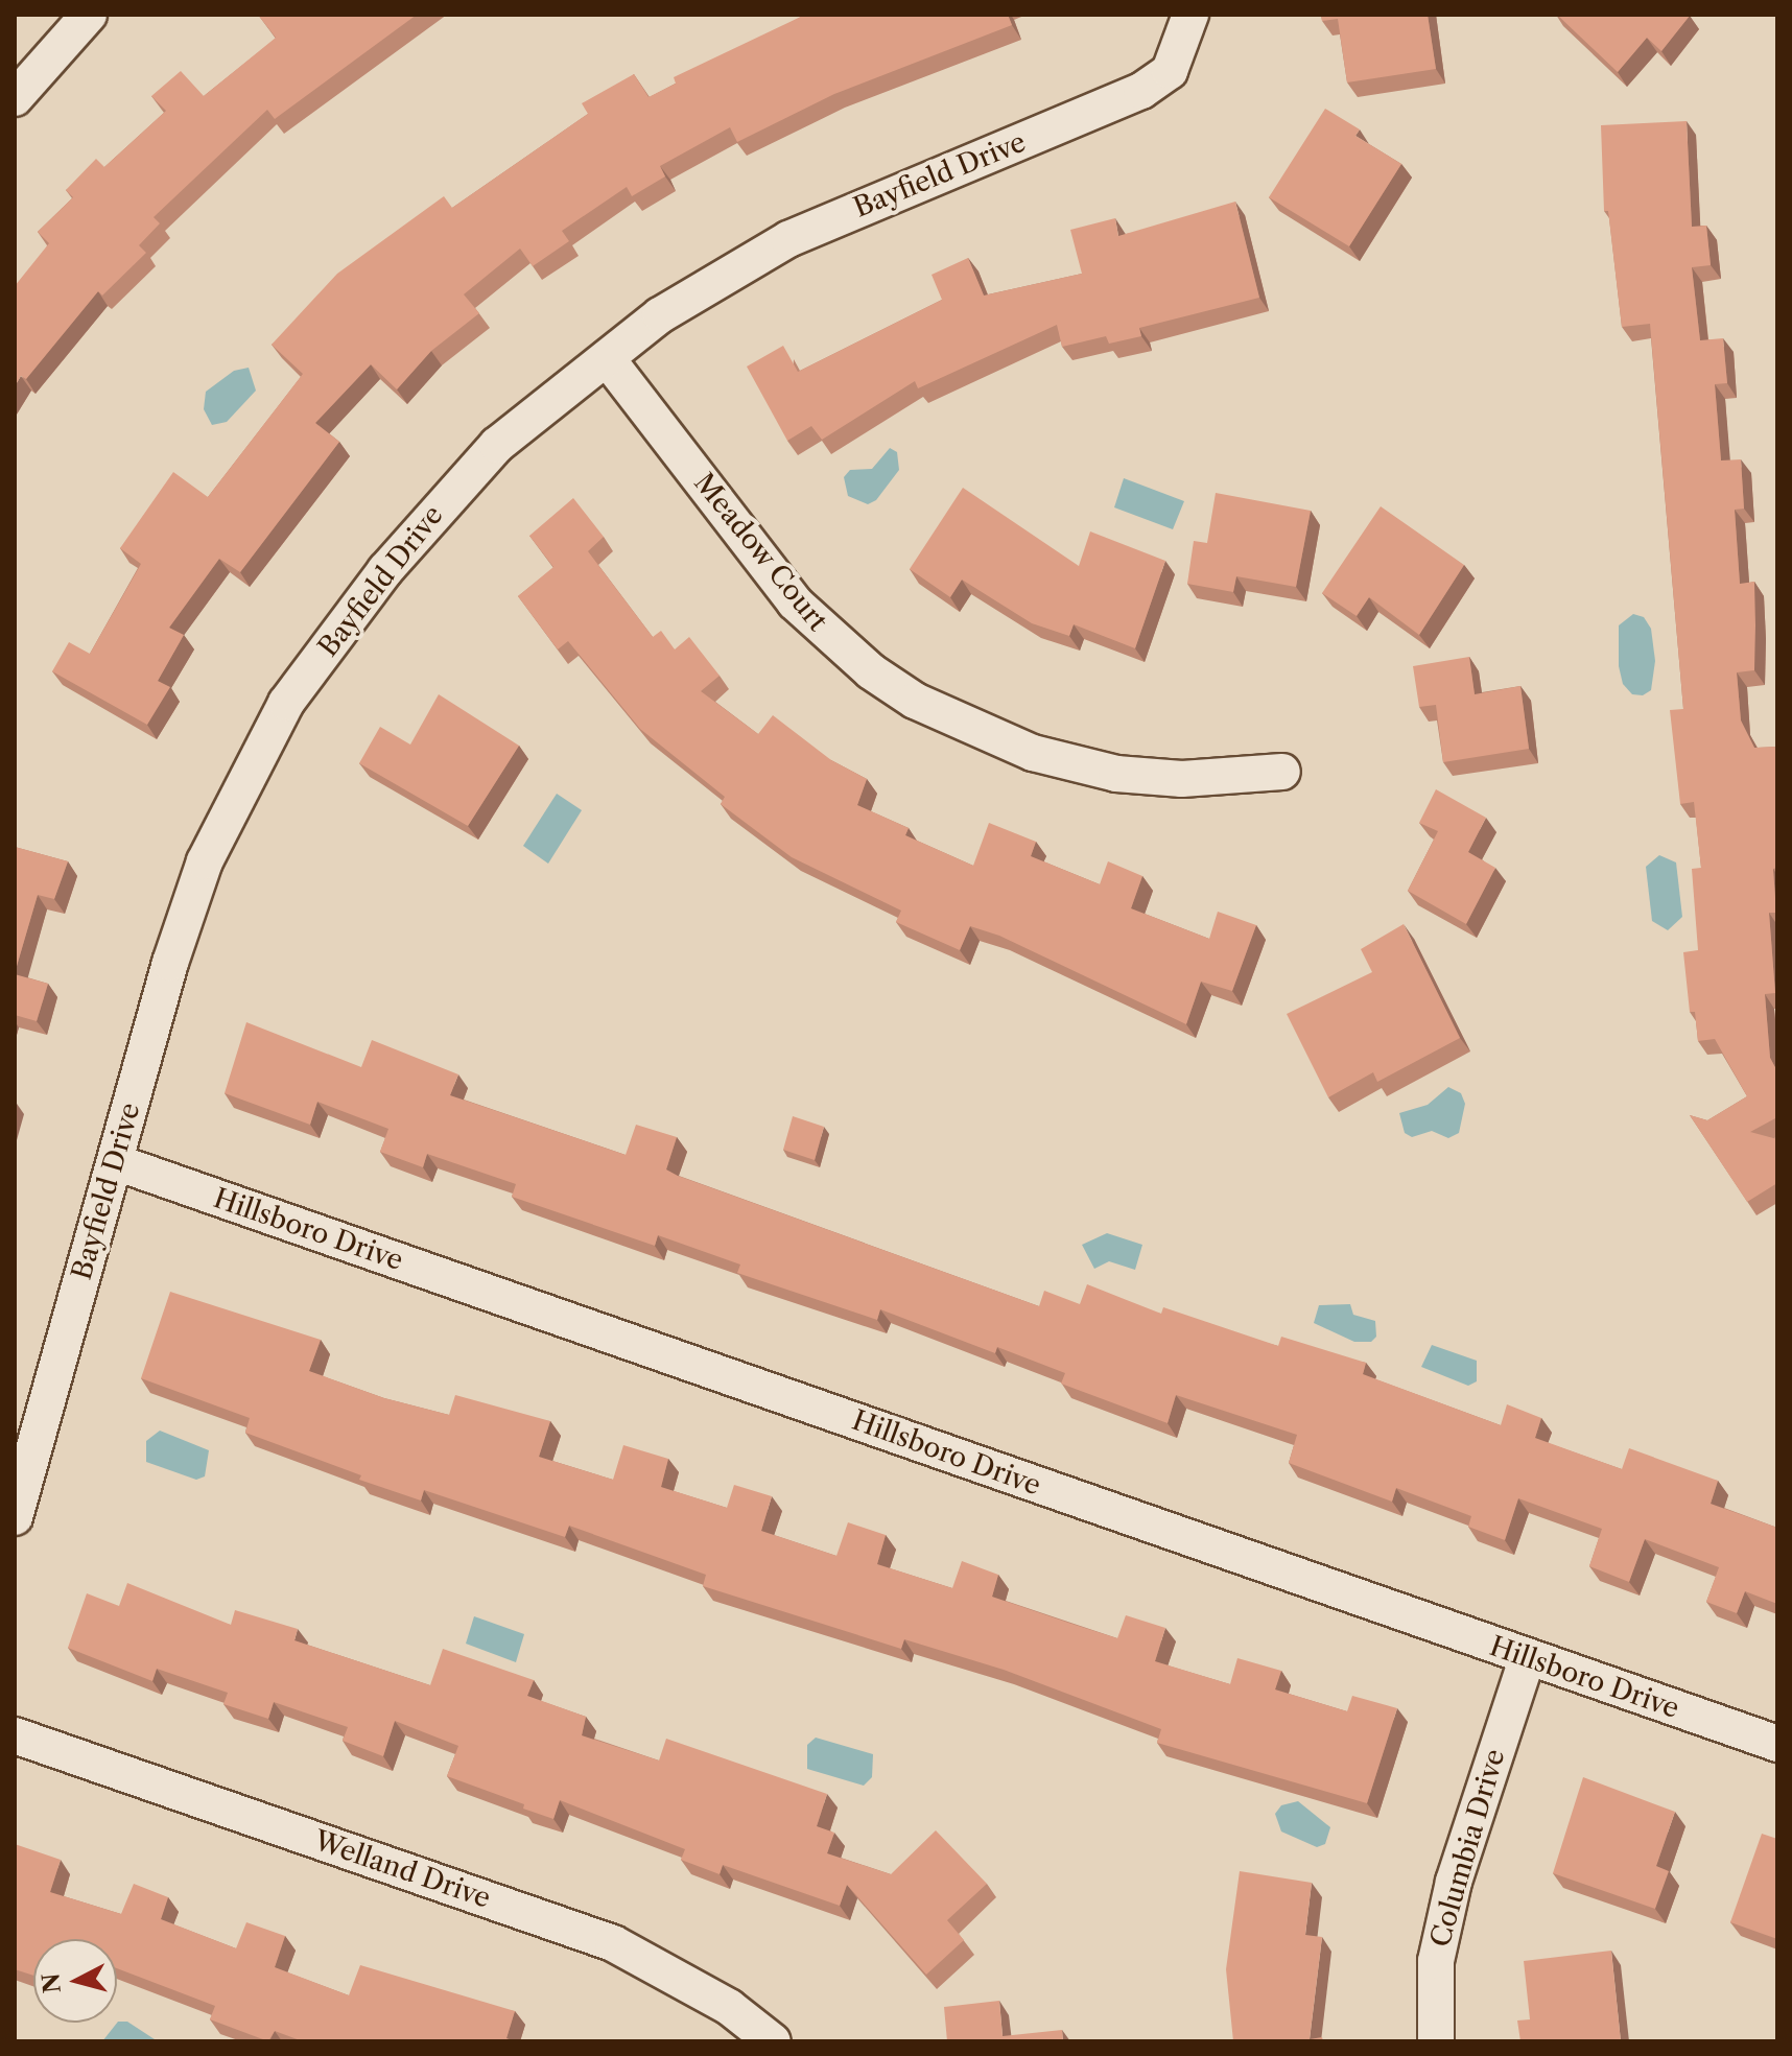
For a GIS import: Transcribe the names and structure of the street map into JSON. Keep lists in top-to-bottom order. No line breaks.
{"streets":{"street":["Bayfield Drive","Meadow Court","Hillsboro Drive","Columbia Drive","Welland Drive"]},"crossings":[["Bayfield Drive","Meadow Court"],["Bayfield Drive","Hillsboro Drive"],["Hillsboro Drive","Columbia Drive"]],"north":"left"}
